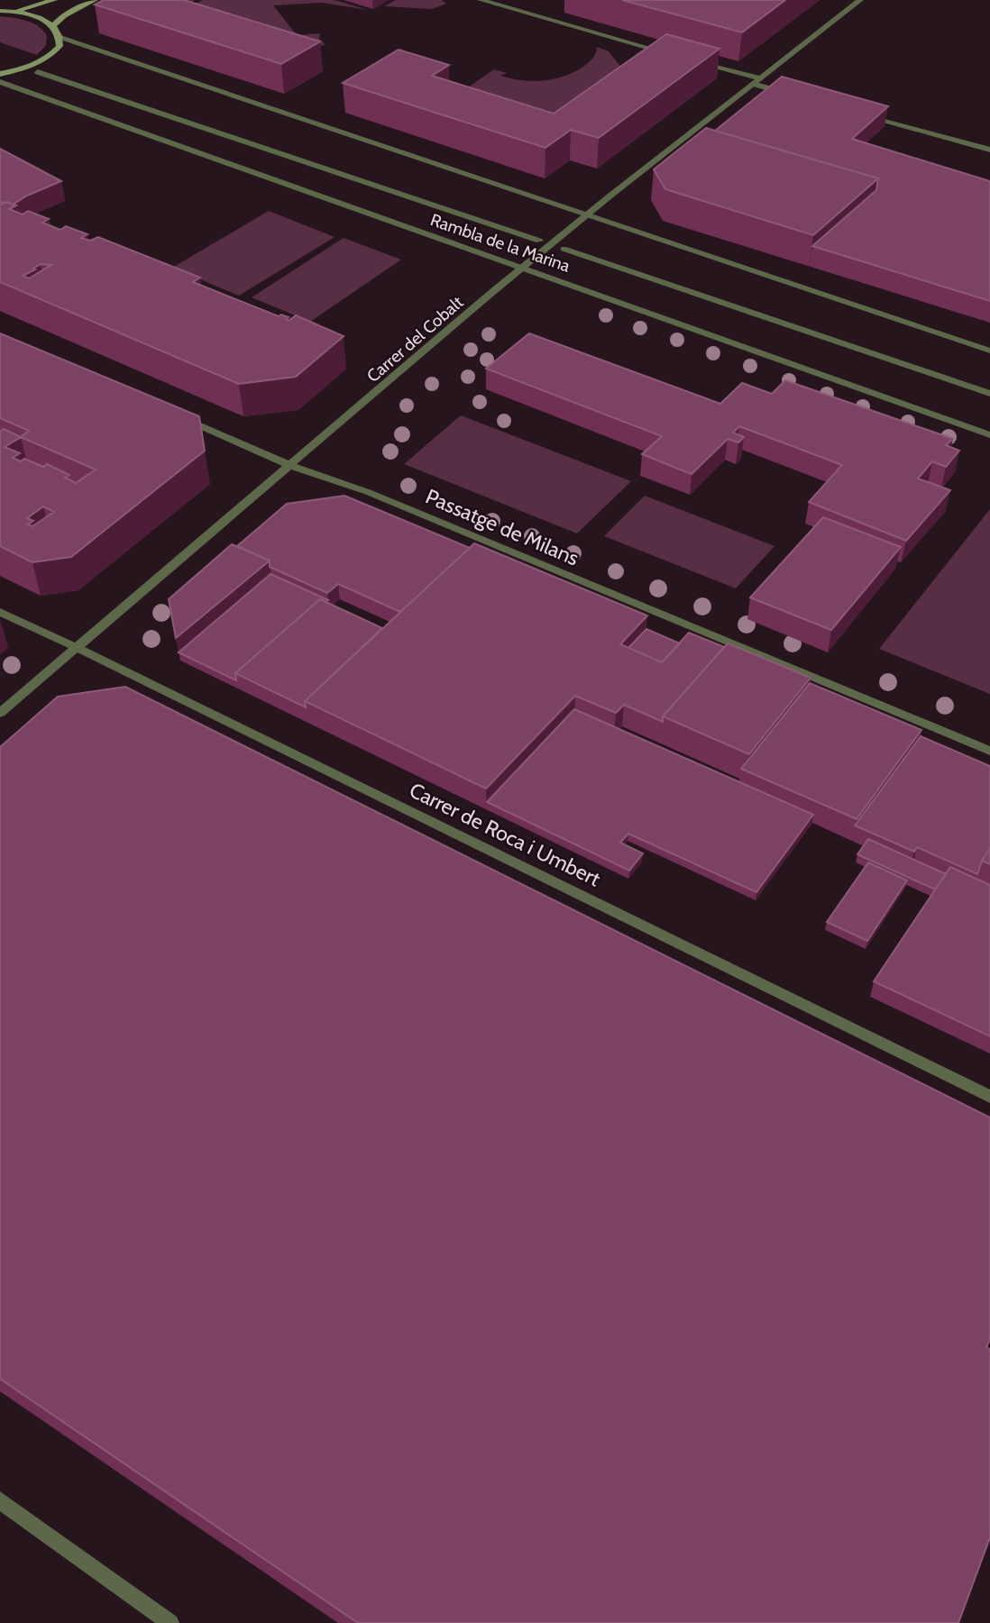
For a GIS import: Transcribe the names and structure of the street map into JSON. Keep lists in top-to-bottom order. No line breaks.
{"streets":{"street":["Rambla de la Marina","Carrer del Cobalt","Passatge de Milans","Carrer de Roca i Umbert"]},"crossings":[["Rambla de la Marina","Carrer del Cobalt"],["Carrer del Cobalt","Passatge de Milans"],["Carrer del Cobalt","Carrer de Roca i Umbert"]]}
